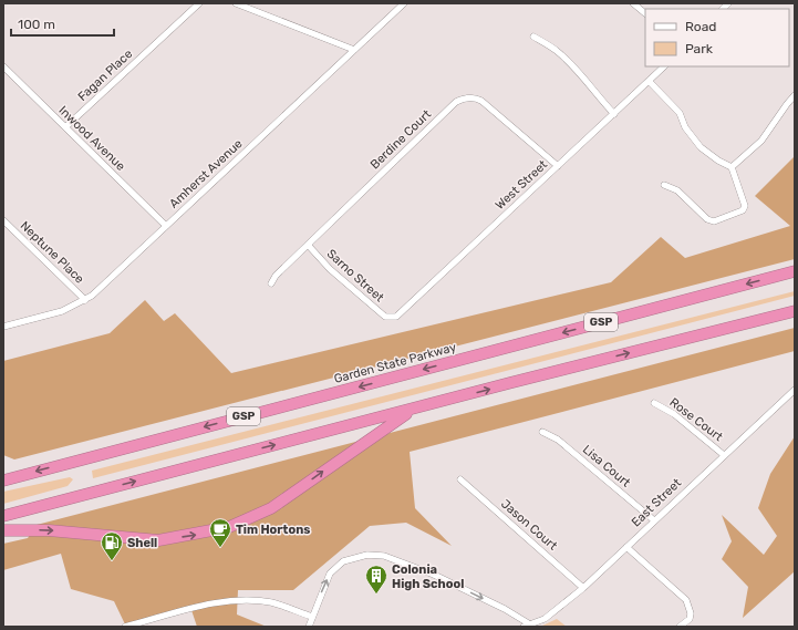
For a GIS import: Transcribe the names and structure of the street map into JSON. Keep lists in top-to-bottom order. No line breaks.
{"streets":{"highway":["GSP","Garden State Parkway"],"street":["Fagan Place","Inwood Avenue","Berdine Court","Amherst Avenue","West Street","Neptune Place","Sarno Street","Rose Court","Lisa Court","East Street","Jason Court"]},"crossings":[["Fagan Place","Inwood Avenue"],["Inwood Avenue","Amherst Avenue"],["Berdine Court","West Street"],["Berdine Court","Sarno Street"],["Amherst Avenue","Neptune Place"],["West Street","Sarno Street"],["Rose Court","East Street"],["Lisa Court","East Street"],["East Street","Jason Court"]],"places":{"cafe":["Tim Hortons"],"fuel station":["Shell"],"building":["Colonia High School"]},"legend":["Road","Park"],"scale_bar":"100 m"}
